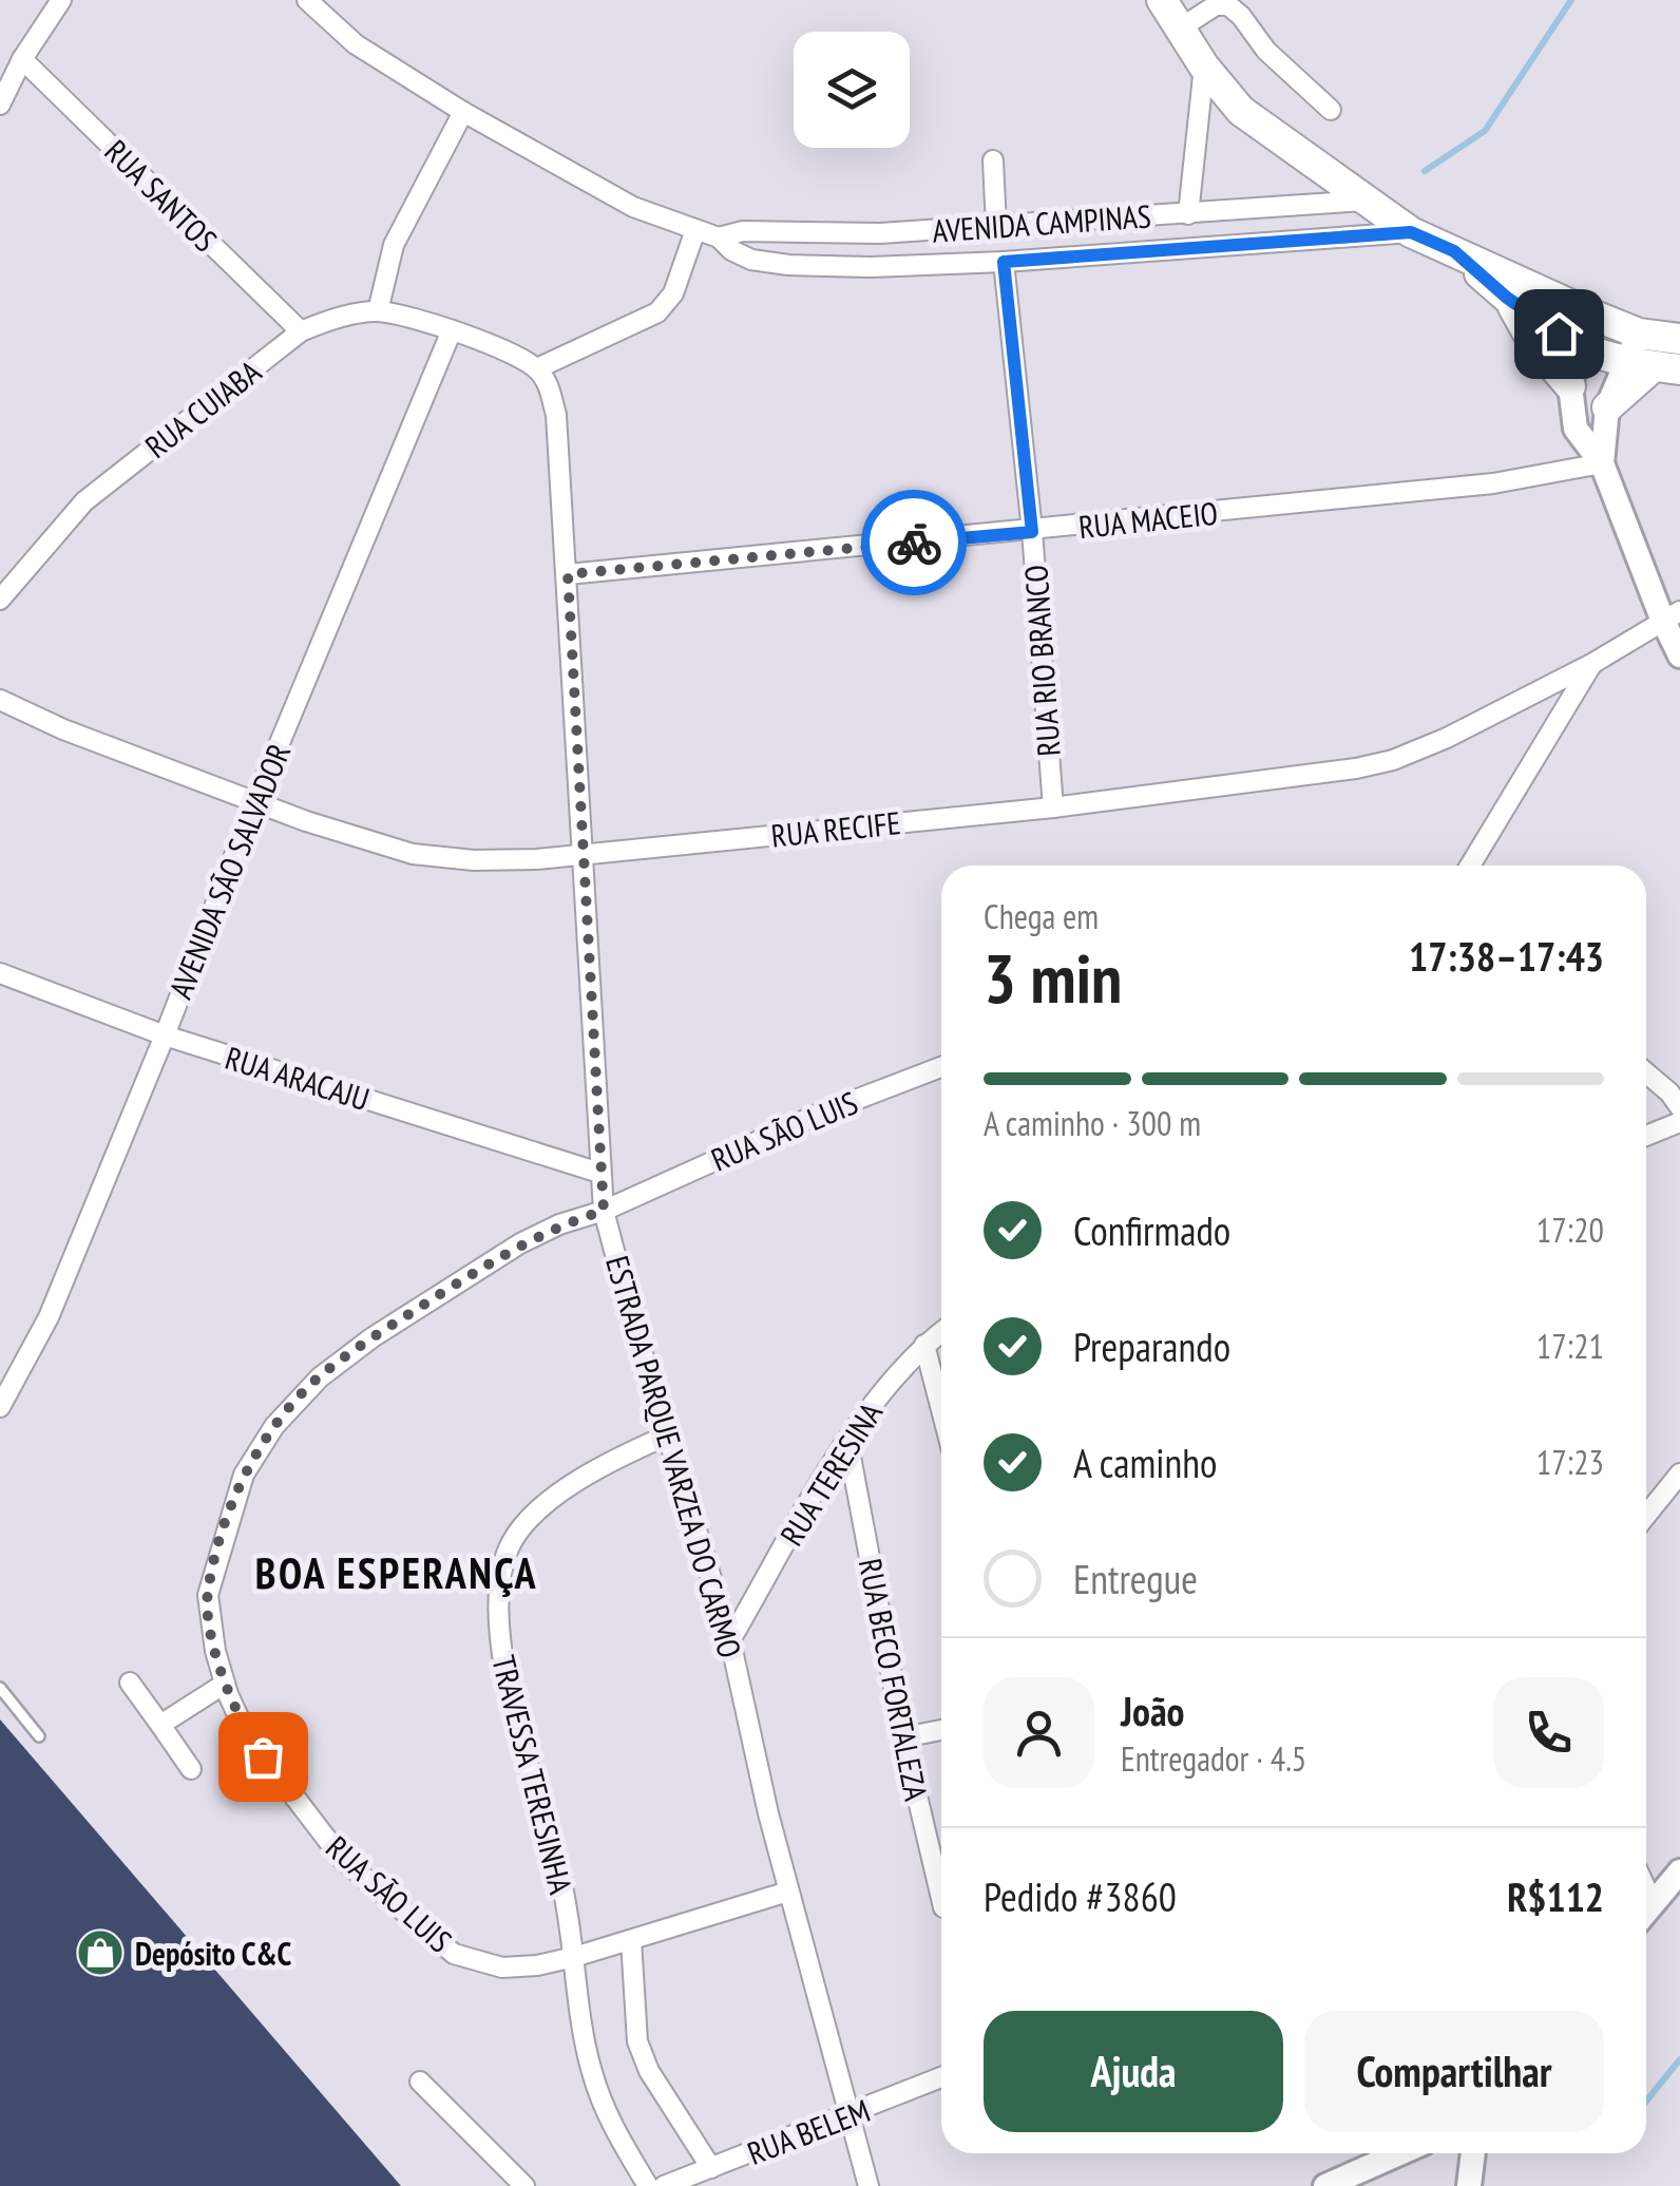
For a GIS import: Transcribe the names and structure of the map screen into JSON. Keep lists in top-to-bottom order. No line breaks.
{"streets":{"street":["RUA SANTOS","AVENIDA CAMPINAS","RUA CUIABA","RUA MACEIO","RUA RIO BRANCO","RUA RECIFE","AVENIDA SÃO SALVADOR","RUA ARACAJU","RUA SÃO LUIS","ESTRADA PARQUE VARZEA DO CARMO","RUA TERESINA","RUA BECO FORTALEZA","TRAVESSA TERESINHA","RUA BELEM"]},"crossings":[["RUA SANTOS","RUA CUIABA"],["AVENIDA CAMPINAS","RUA RIO BRANCO"],["RUA CUIABA","AVENIDA SÃO SALVADOR"],["RUA MACEIO","RUA RIO BRANCO"],["RUA MACEIO","ESTRADA PARQUE VARZEA DO CARMO"],["RUA RIO BRANCO","RUA RECIFE"],["RUA RECIFE","AVENIDA SÃO SALVADOR"],["RUA RECIFE","ESTRADA PARQUE VARZEA DO CARMO"],["AVENIDA SÃO SALVADOR","RUA ARACAJU"],["RUA ARACAJU","ESTRADA PARQUE VARZEA DO CARMO"],["RUA SÃO LUIS","ESTRADA PARQUE VARZEA DO CARMO"],["RUA SÃO LUIS","TRAVESSA TERESINHA"],["ESTRADA PARQUE VARZEA DO CARMO","RUA TERESINA"],["ESTRADA PARQUE VARZEA DO CARMO","TRAVESSA TERESINHA"],["ESTRADA PARQUE VARZEA DO CARMO","RUA BELEM"],["RUA TERESINA","RUA BECO FORTALEZA"]],"districts":["BOA ESPERANÇA"],"places":{"shop":["Depósito C&C"]},"page":{"heading":["3 min","Chega em","17:38–17:43"],"panel":["João","Entregador · 4.5","Pedido #3860","R$112"],"bar":"A caminho · 300 m","list":[["Confirmado","17:20"],["Preparando","17:21"],["A caminho","17:23"],"Entregue"],"buttons":["Ajuda","Compartilhar"]}}
